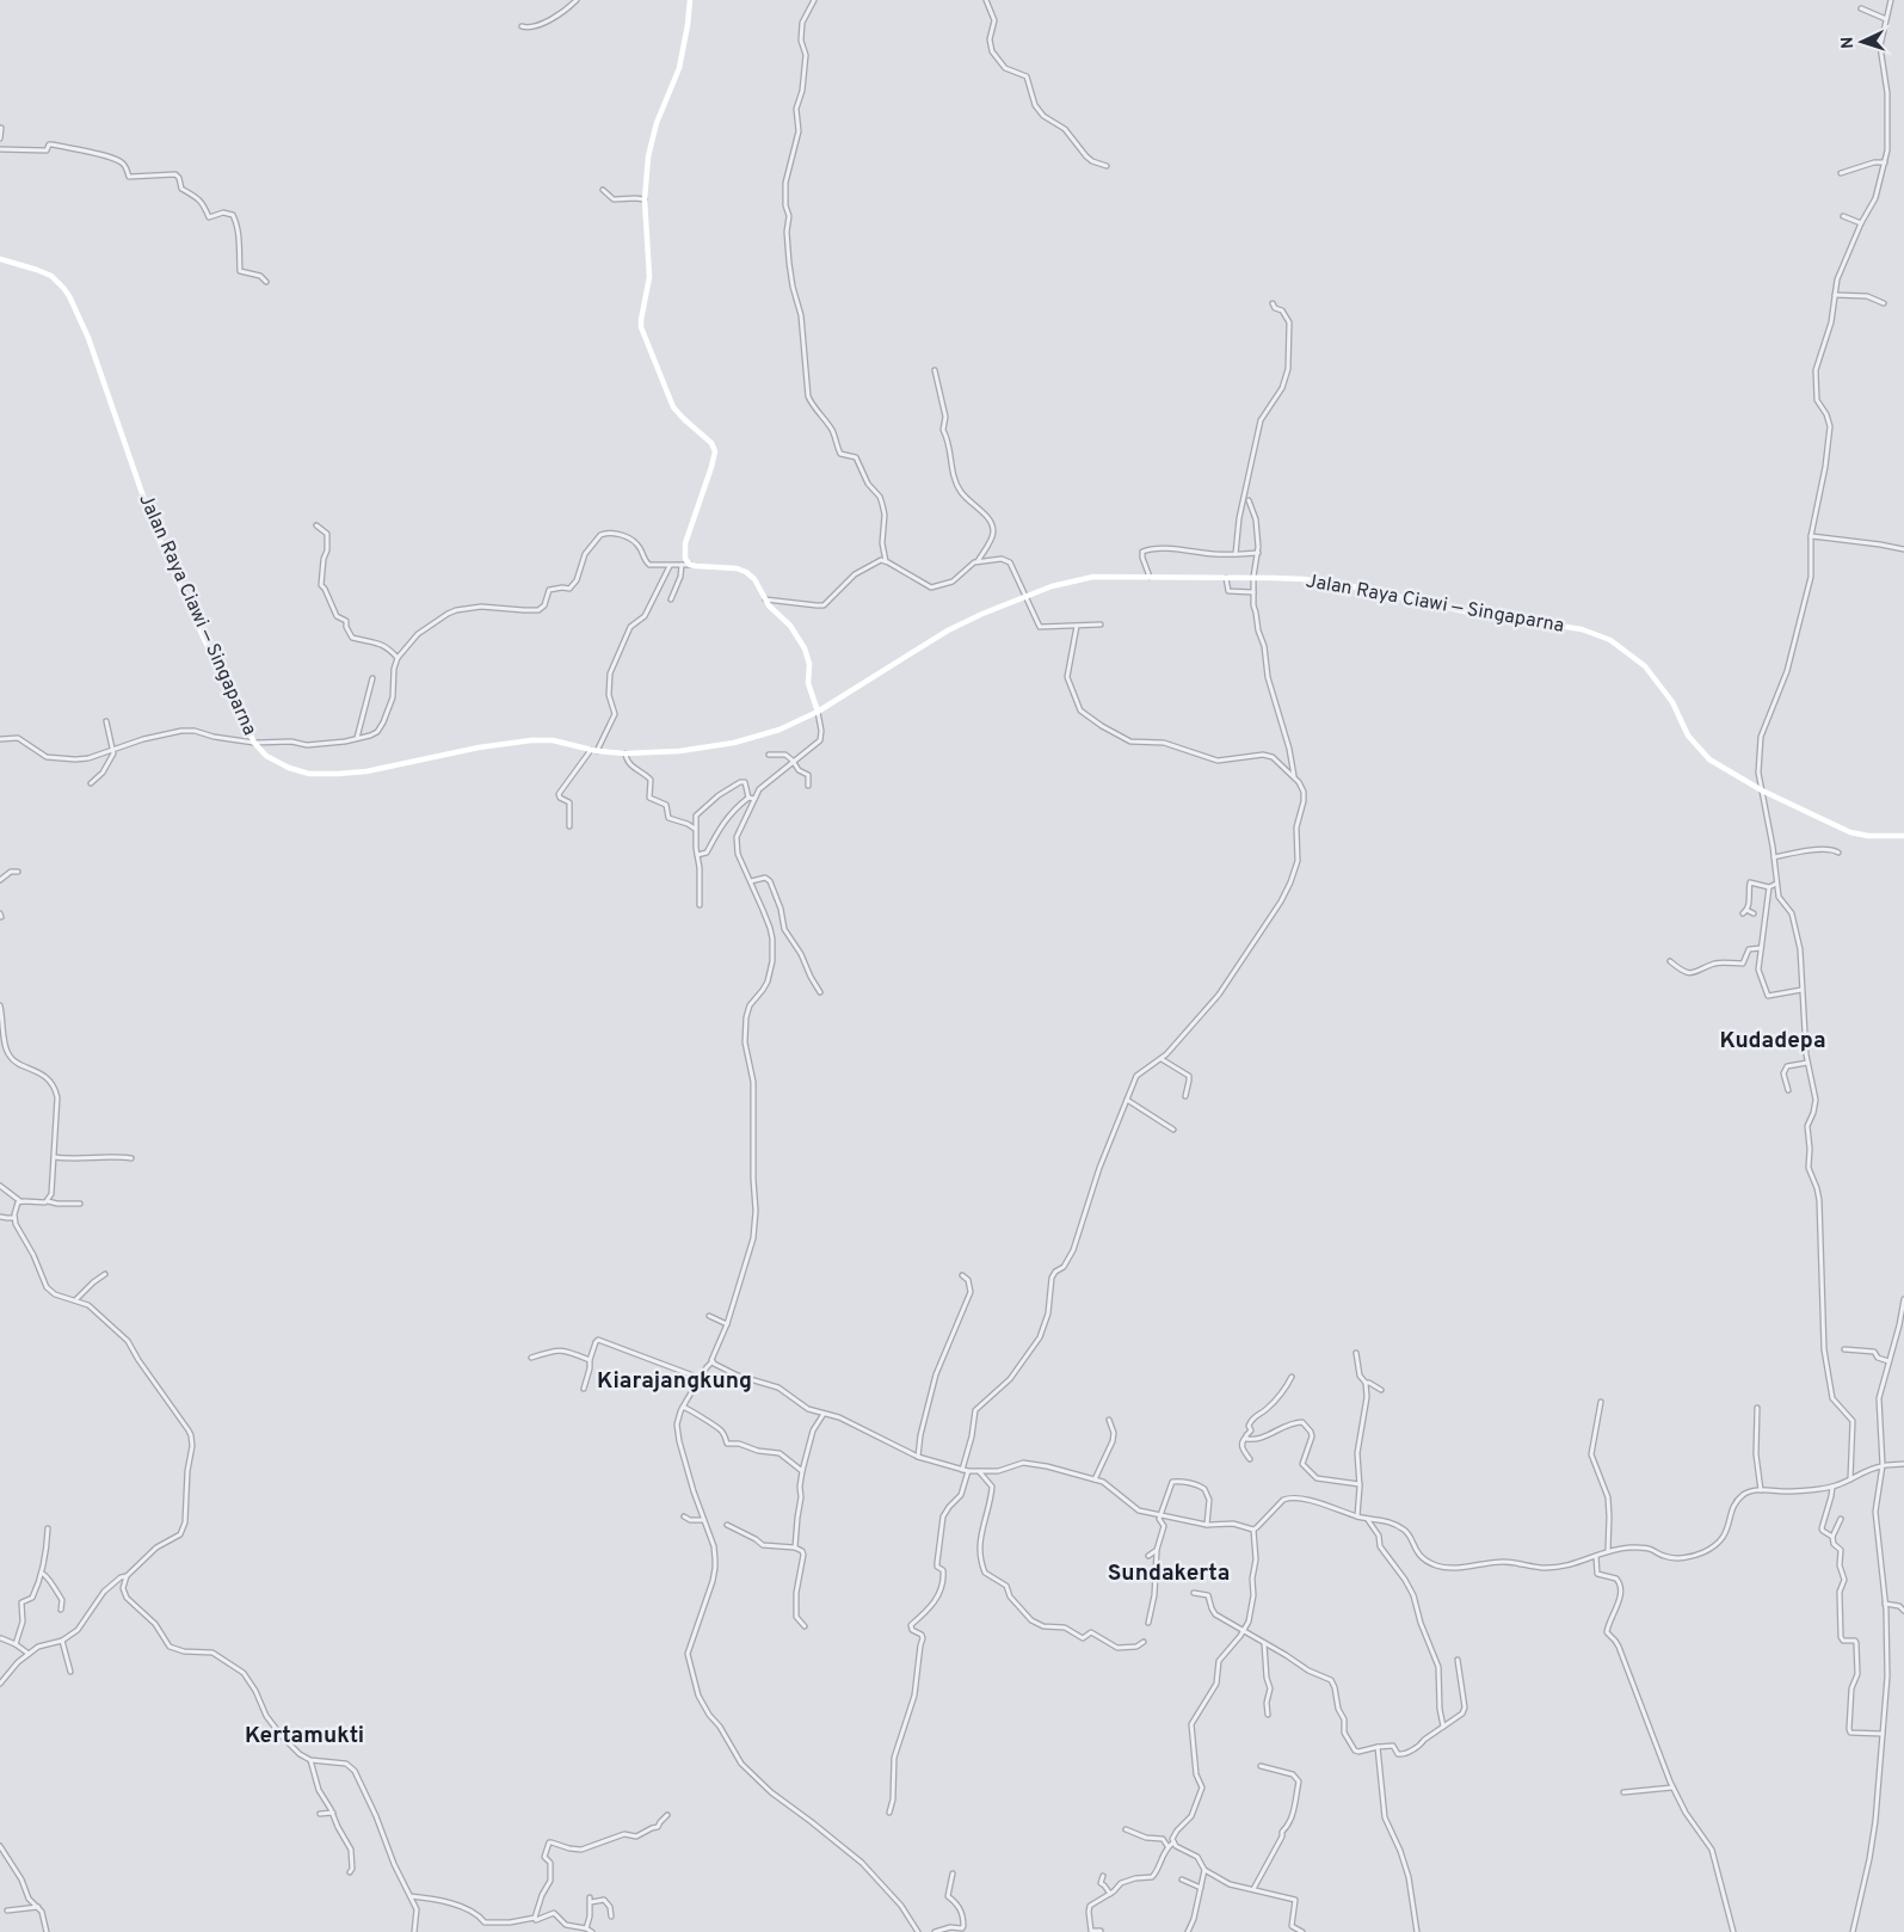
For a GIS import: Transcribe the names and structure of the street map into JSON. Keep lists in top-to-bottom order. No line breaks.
{"streets":{"main road":["Jalan Raya Ciawi — Singaparna"]},"districts":["Kudadepa","Kiarajangkung","Sundakerta","Kertamukti"],"north":"left"}
